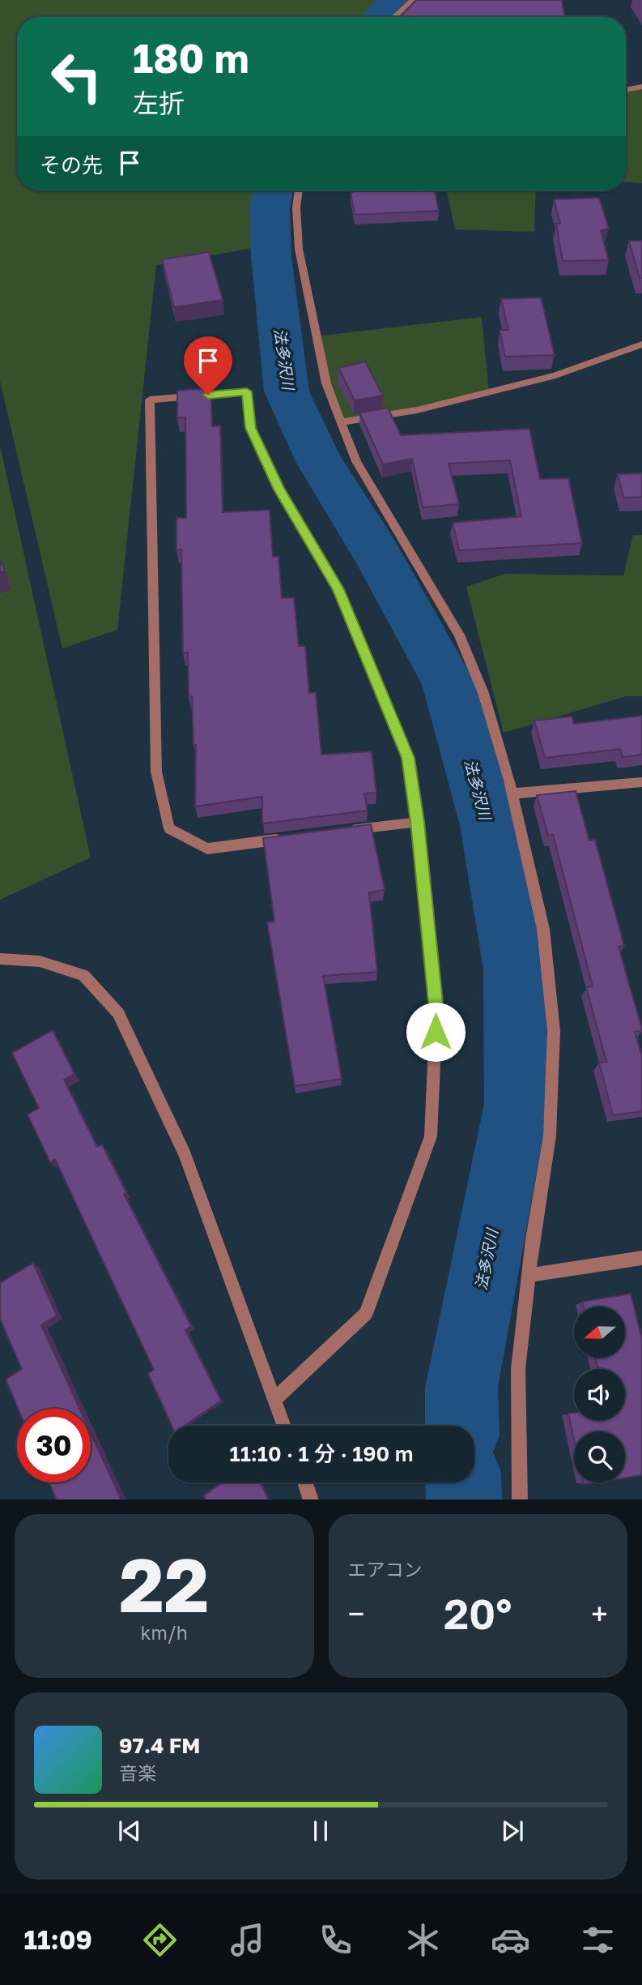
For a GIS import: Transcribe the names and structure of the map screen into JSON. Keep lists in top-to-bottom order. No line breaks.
{"water":["法多沢川"],"north":"left","page":{"turn":["180 m","左折"],"then":"その先","limit":"30","trip":"11:10 · 1 分 · 190 m","tile":[["22","km/h"],"エアコン"],"heat":["−","20°","+"],"song":["97.4 FM","音楽"],"tabs":"11:09"}}
